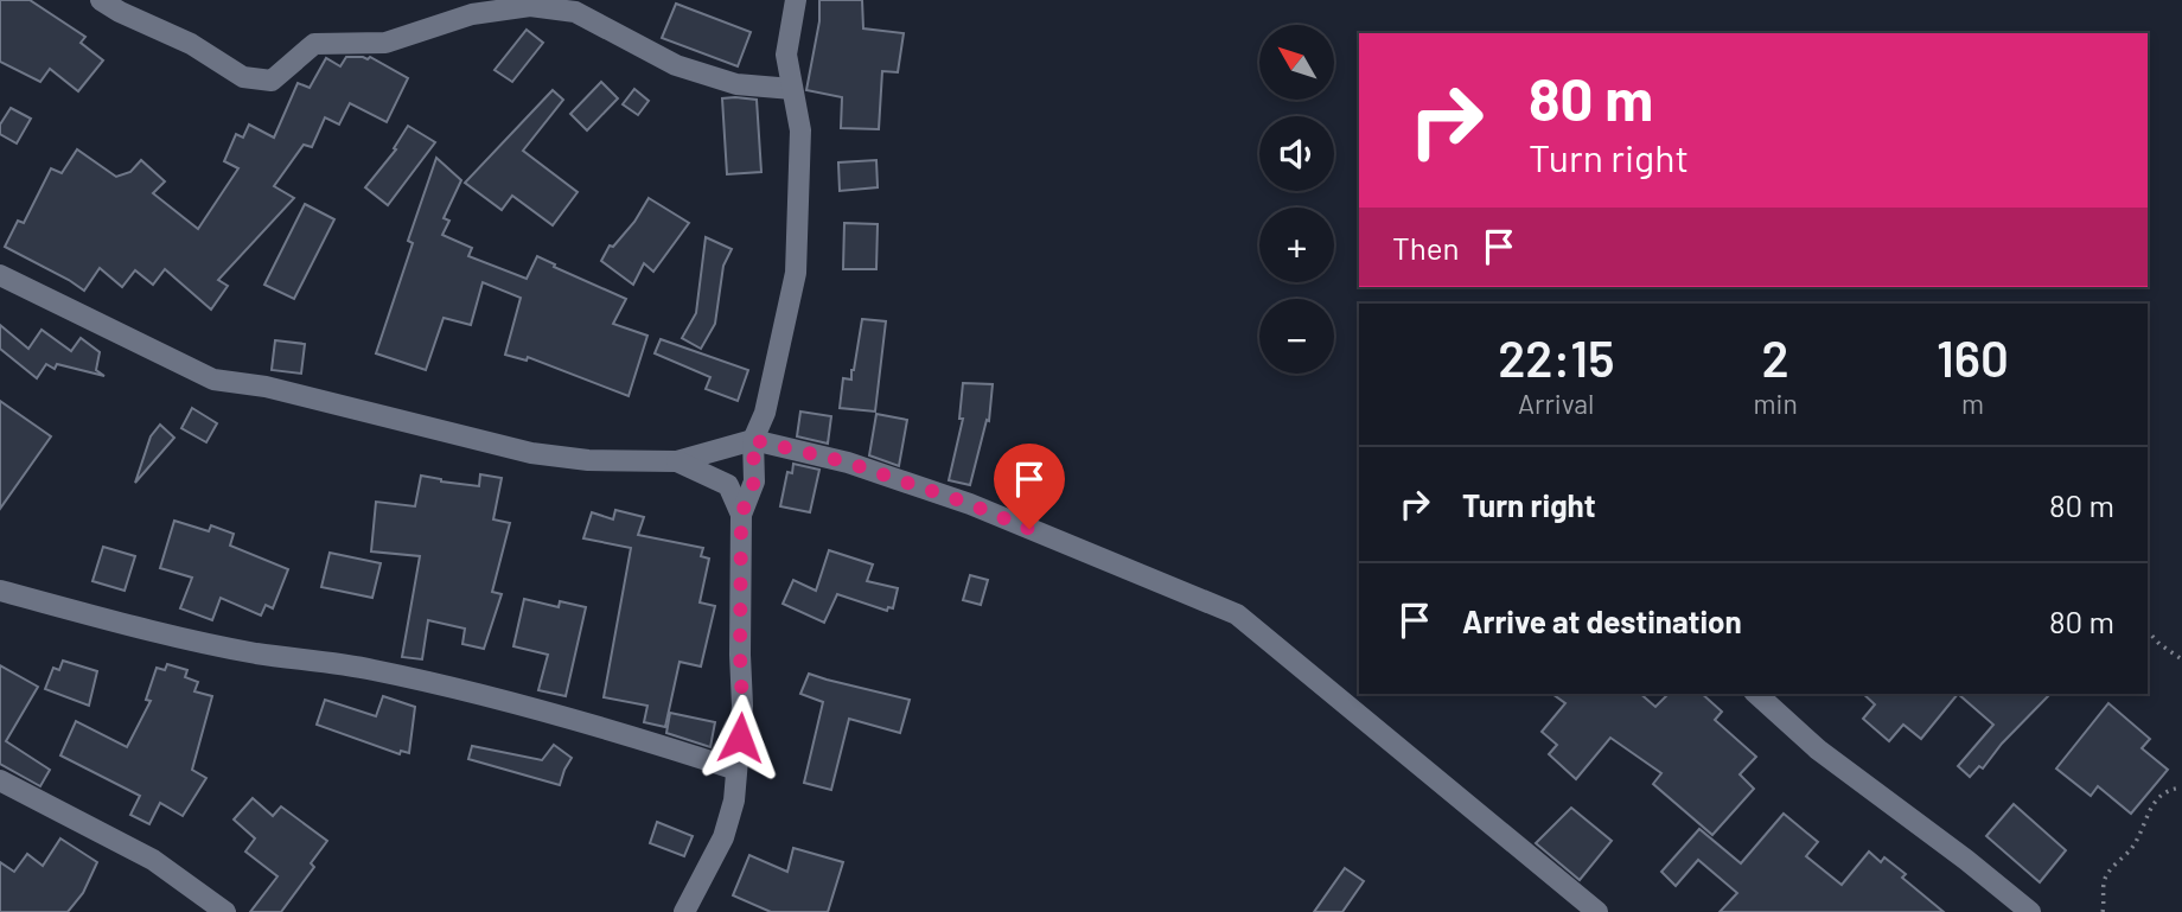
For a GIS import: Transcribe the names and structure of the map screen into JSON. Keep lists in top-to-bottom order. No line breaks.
{"north":"top left","page":{"map_buttons":["+","−"],"turn":["80 m","Turn right"],"then":"Then","eta":["22:15","Arrival","2","min","160","m"],"list":[{"name":"Turn right","value":"80 m"},{"name":"Arrive at destination","value":"80 m"}]}}
